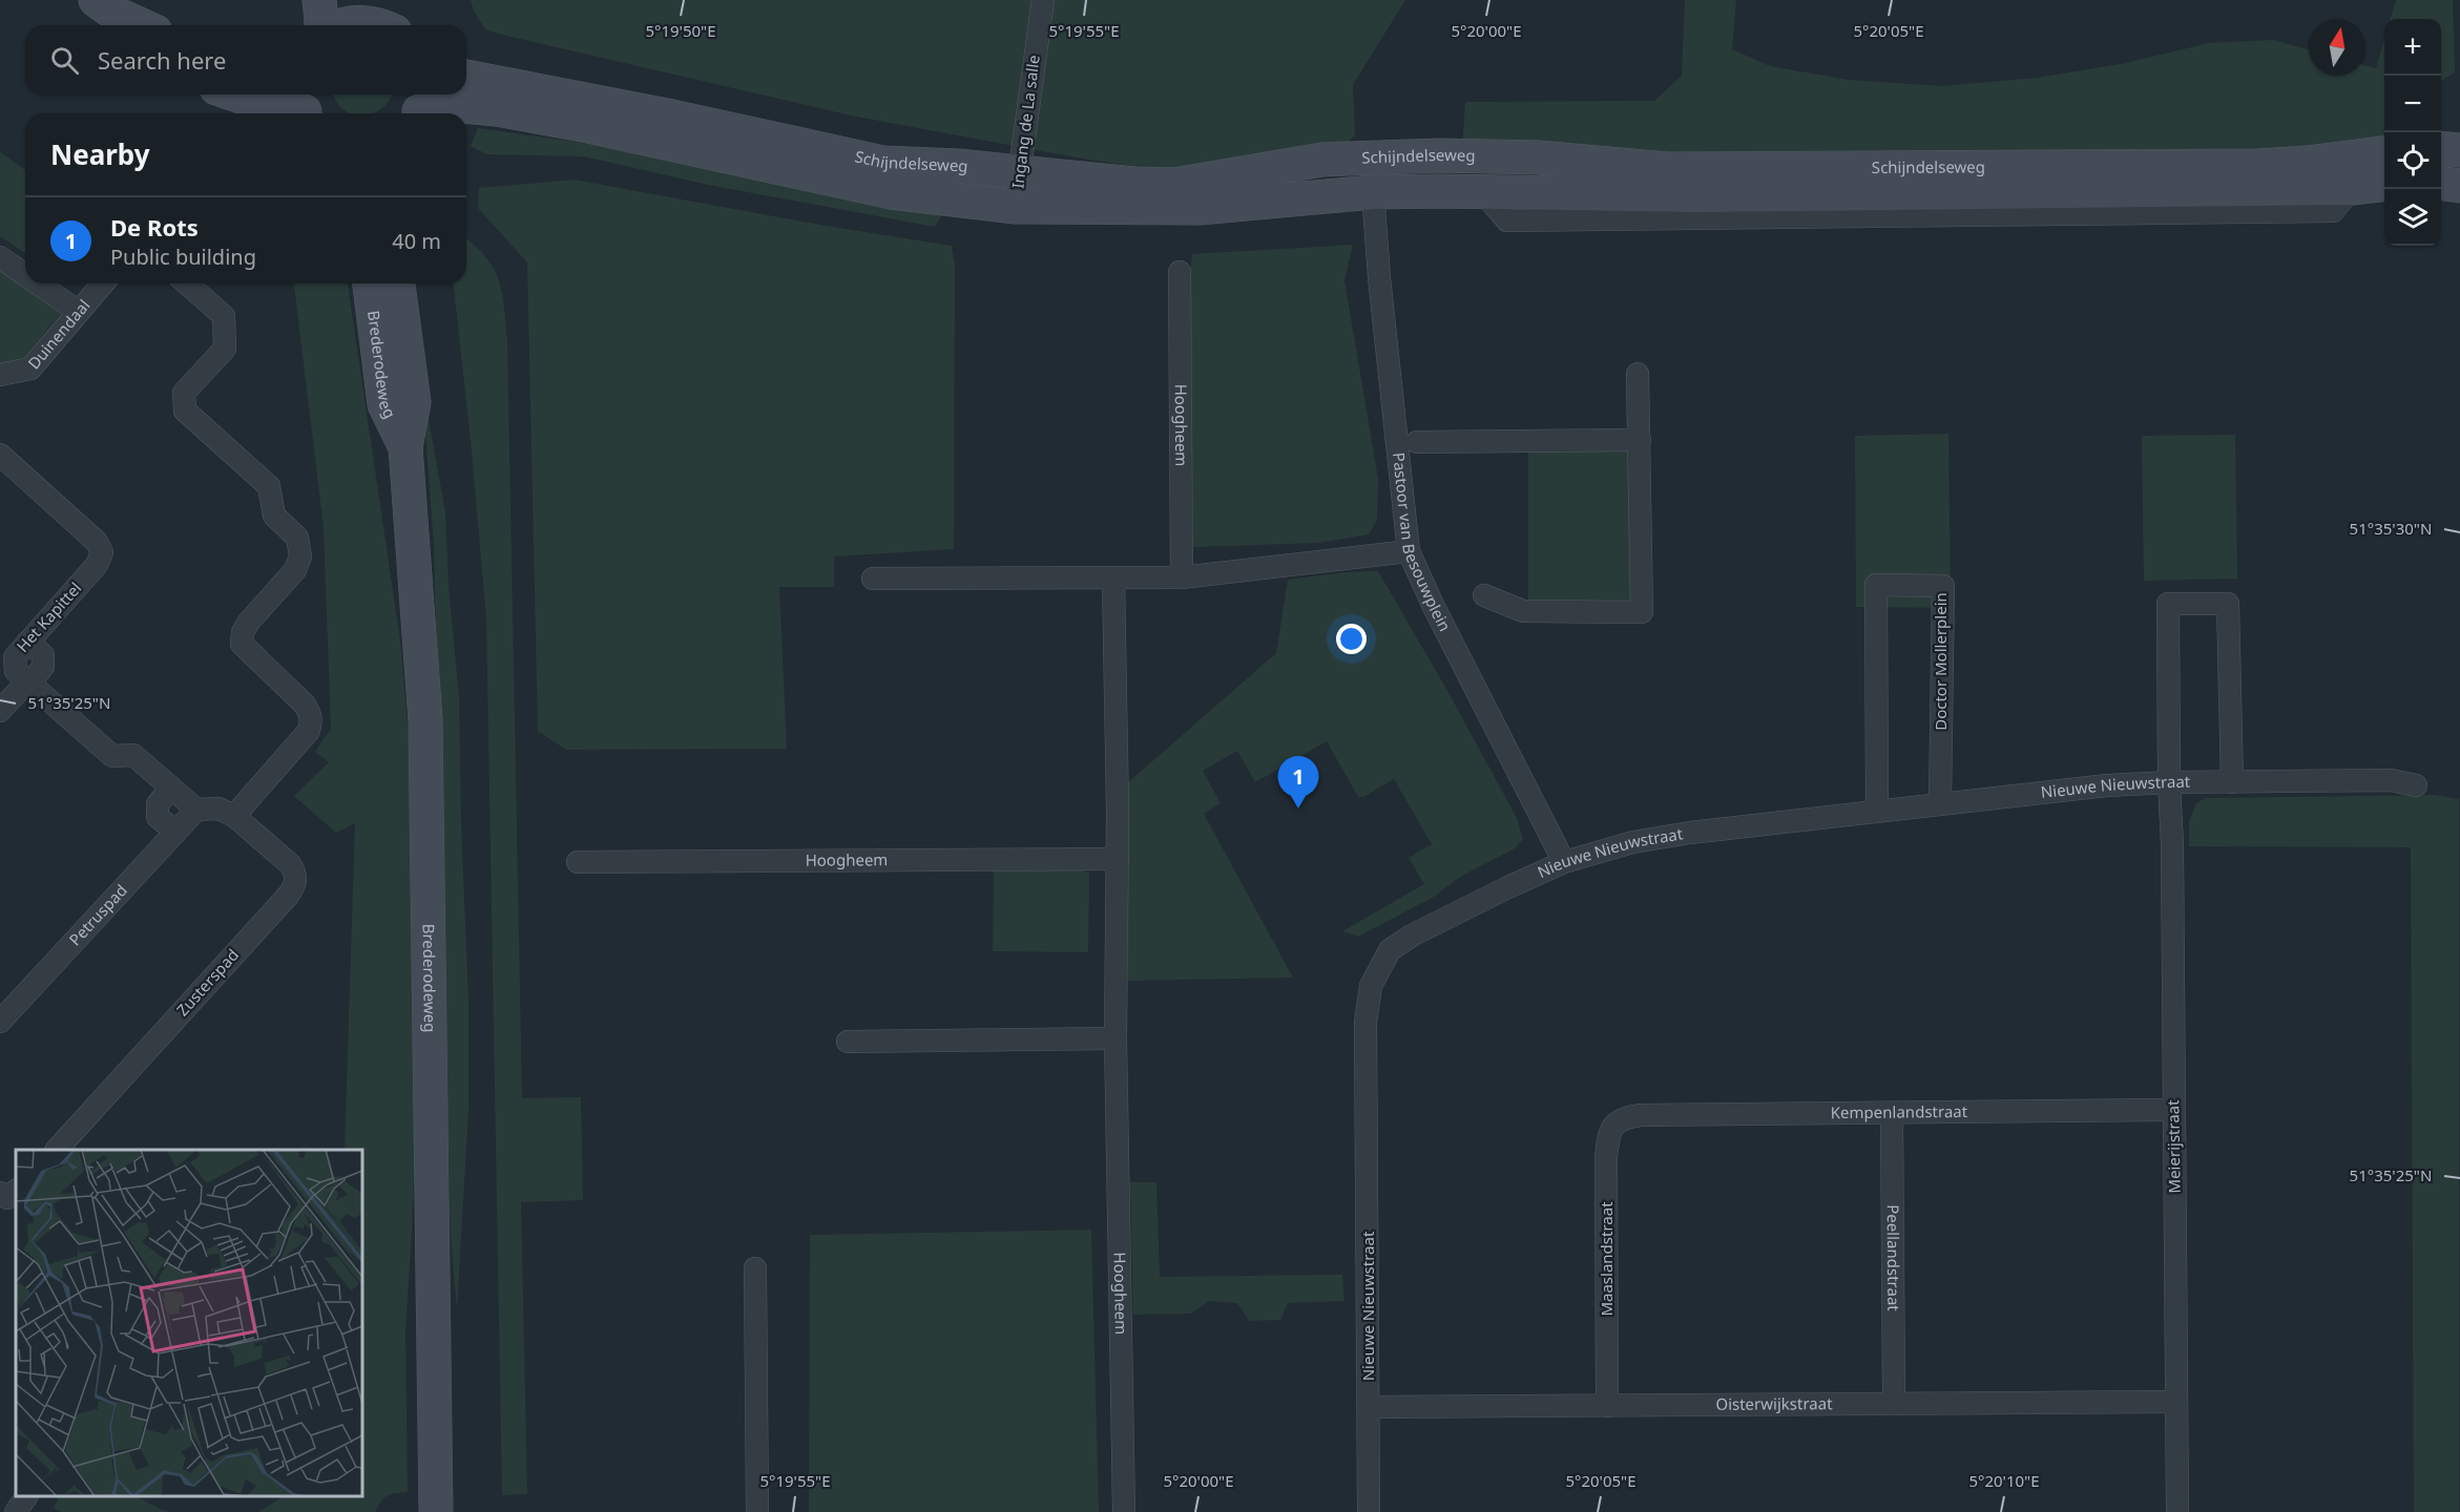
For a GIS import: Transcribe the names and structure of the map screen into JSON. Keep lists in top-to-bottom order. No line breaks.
{"streets":{"main road":["Schijndelseweg","Brederodeweg"],"street":["Ingang de La salle","Duinendaal","Hoogheem","Pastoor van Besouwplein","Het Kapittel","Doctor Mollerplein","Nieuwe Nieuwstraat","Petruspad","Zusterspad","Kempenlandstraat","Meierijstraat","Peellandstraat","Maaslandstraat","Oisterwijkstraat"]},"crossings":[["Ingang de La salle","Schijndelseweg"],["Schijndelseweg","Pastoor van Besouwplein"],["Pastoor van Besouwplein","Nieuwe Nieuwstraat"],["Het Kapittel","Petruspad"],["Doctor Mollerplein","Nieuwe Nieuwstraat"],["Nieuwe Nieuwstraat","Meierijstraat"],["Nieuwe Nieuwstraat","Oisterwijkstraat"],["Kempenlandstraat","Meierijstraat"],["Kempenlandstraat","Peellandstraat"],["Kempenlandstraat","Maaslandstraat"],["Meierijstraat","Oisterwijkstraat"],["Peellandstraat","Oisterwijkstraat"],["Maaslandstraat","Oisterwijkstraat"]],"north":"top","page":{"map_buttons":["+","−"],"search":"Search here","heading":"Nearby","list":[{"mark":"1","name":"De Rots","note":"Public building","value":"40 m"}],"pins":"1"},"coordinates":["5°19'50\"E","5°19'55\"E","5°20'00\"E","5°20'05\"E","51°35'30\"N","51°35'25\"N","5°20'10\"E"]}
